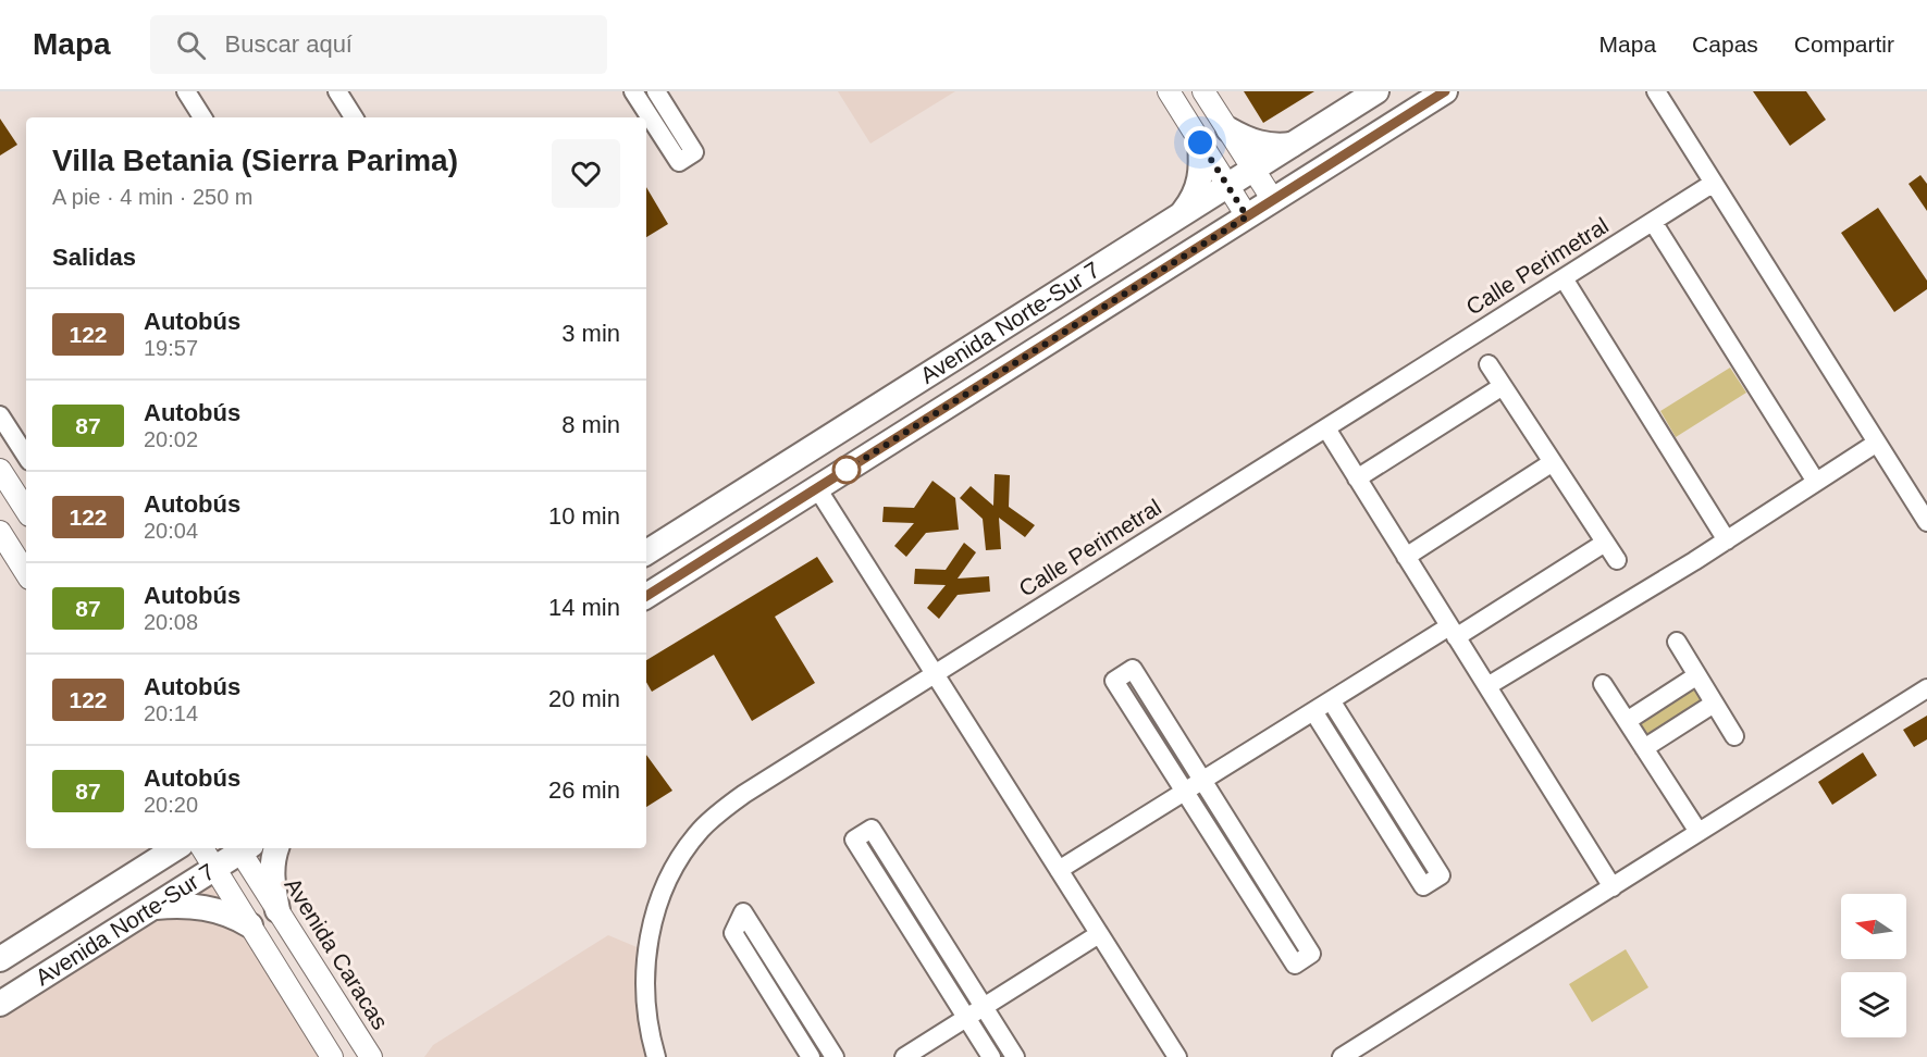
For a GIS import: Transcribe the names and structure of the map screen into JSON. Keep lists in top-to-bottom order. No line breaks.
{"streets":{"main road":["Avenida Norte-Sur 7"],"street":["Calle Perimetral","Avenida Caracas"]},"lines":["bus line 122"],"north":"left","page":{"header":"Mapa","search":"Buscar aquí","nav":["Mapa","Capas","Compartir"],"heading":[["Villa Betania (Sierra Parima)","A pie · 4 min · 250 m"],"Salidas"],"list":[{"mark":"122","name":"Autobús","note":"19:57","value":"3 min"},{"mark":"87","name":"Autobús","note":"20:02","value":"8 min"},{"mark":"122","name":"Autobús","note":"20:04","value":"10 min"},{"mark":"87","name":"Autobús","note":"20:08","value":"14 min"},{"mark":"122","name":"Autobús","note":"20:14","value":"20 min"},{"mark":"87","name":"Autobús","note":"20:20","value":"26 min"}]}}
